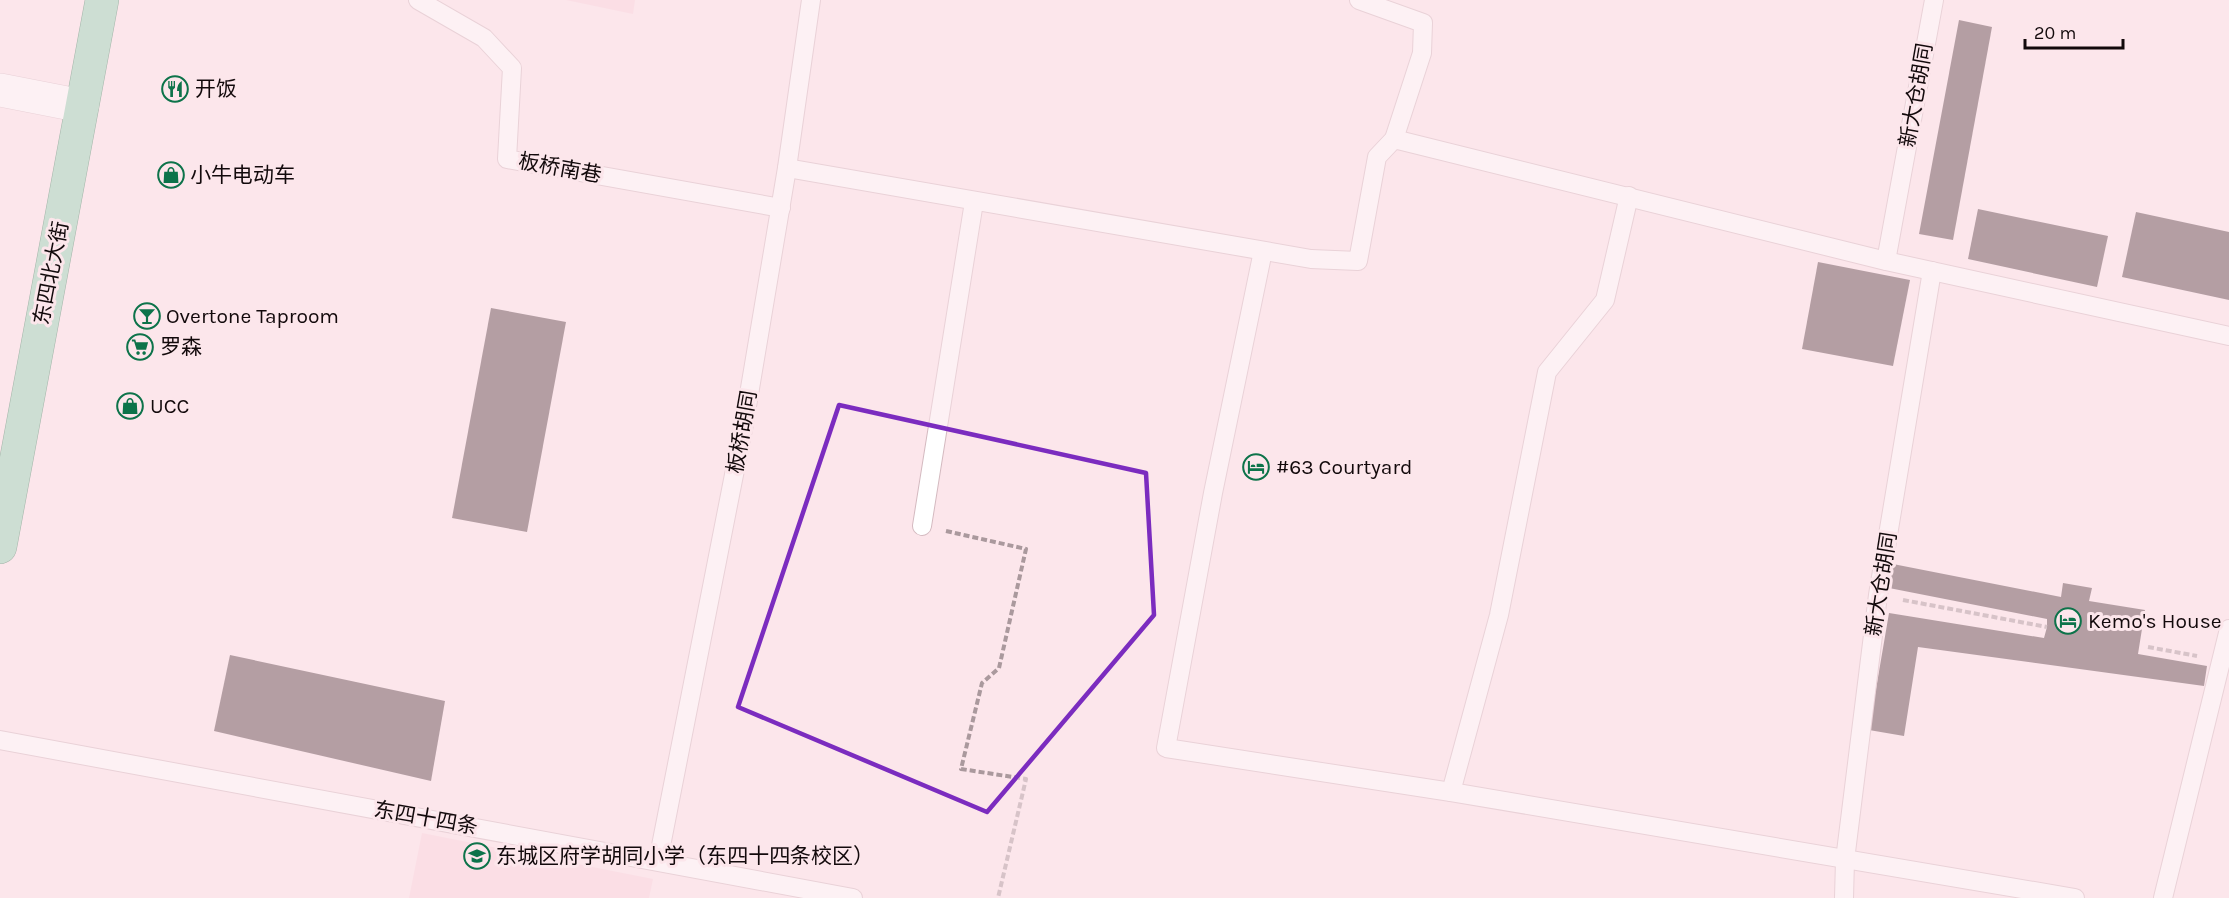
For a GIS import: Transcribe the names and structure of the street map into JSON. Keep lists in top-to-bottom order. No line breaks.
{"streets":{"main road":["东四北大街"],"lane":["新大仓胡同","板桥南巷","板桥胡同","东四十四条"]},"crossings":[["板桥南巷","板桥胡同"],["板桥胡同","东四十四条"]],"places":{"restaurant":["开饭"],"shop":["小牛电动车","UCC"],"bar":["Overtone Taproom"],"supermarket":["罗森"],"hotel":["#63 Courtyard","Kemo's House"],"school or university":["东城区府学胡同小学（东四十四条校区）"]},"scale_bar":"20 m"}
